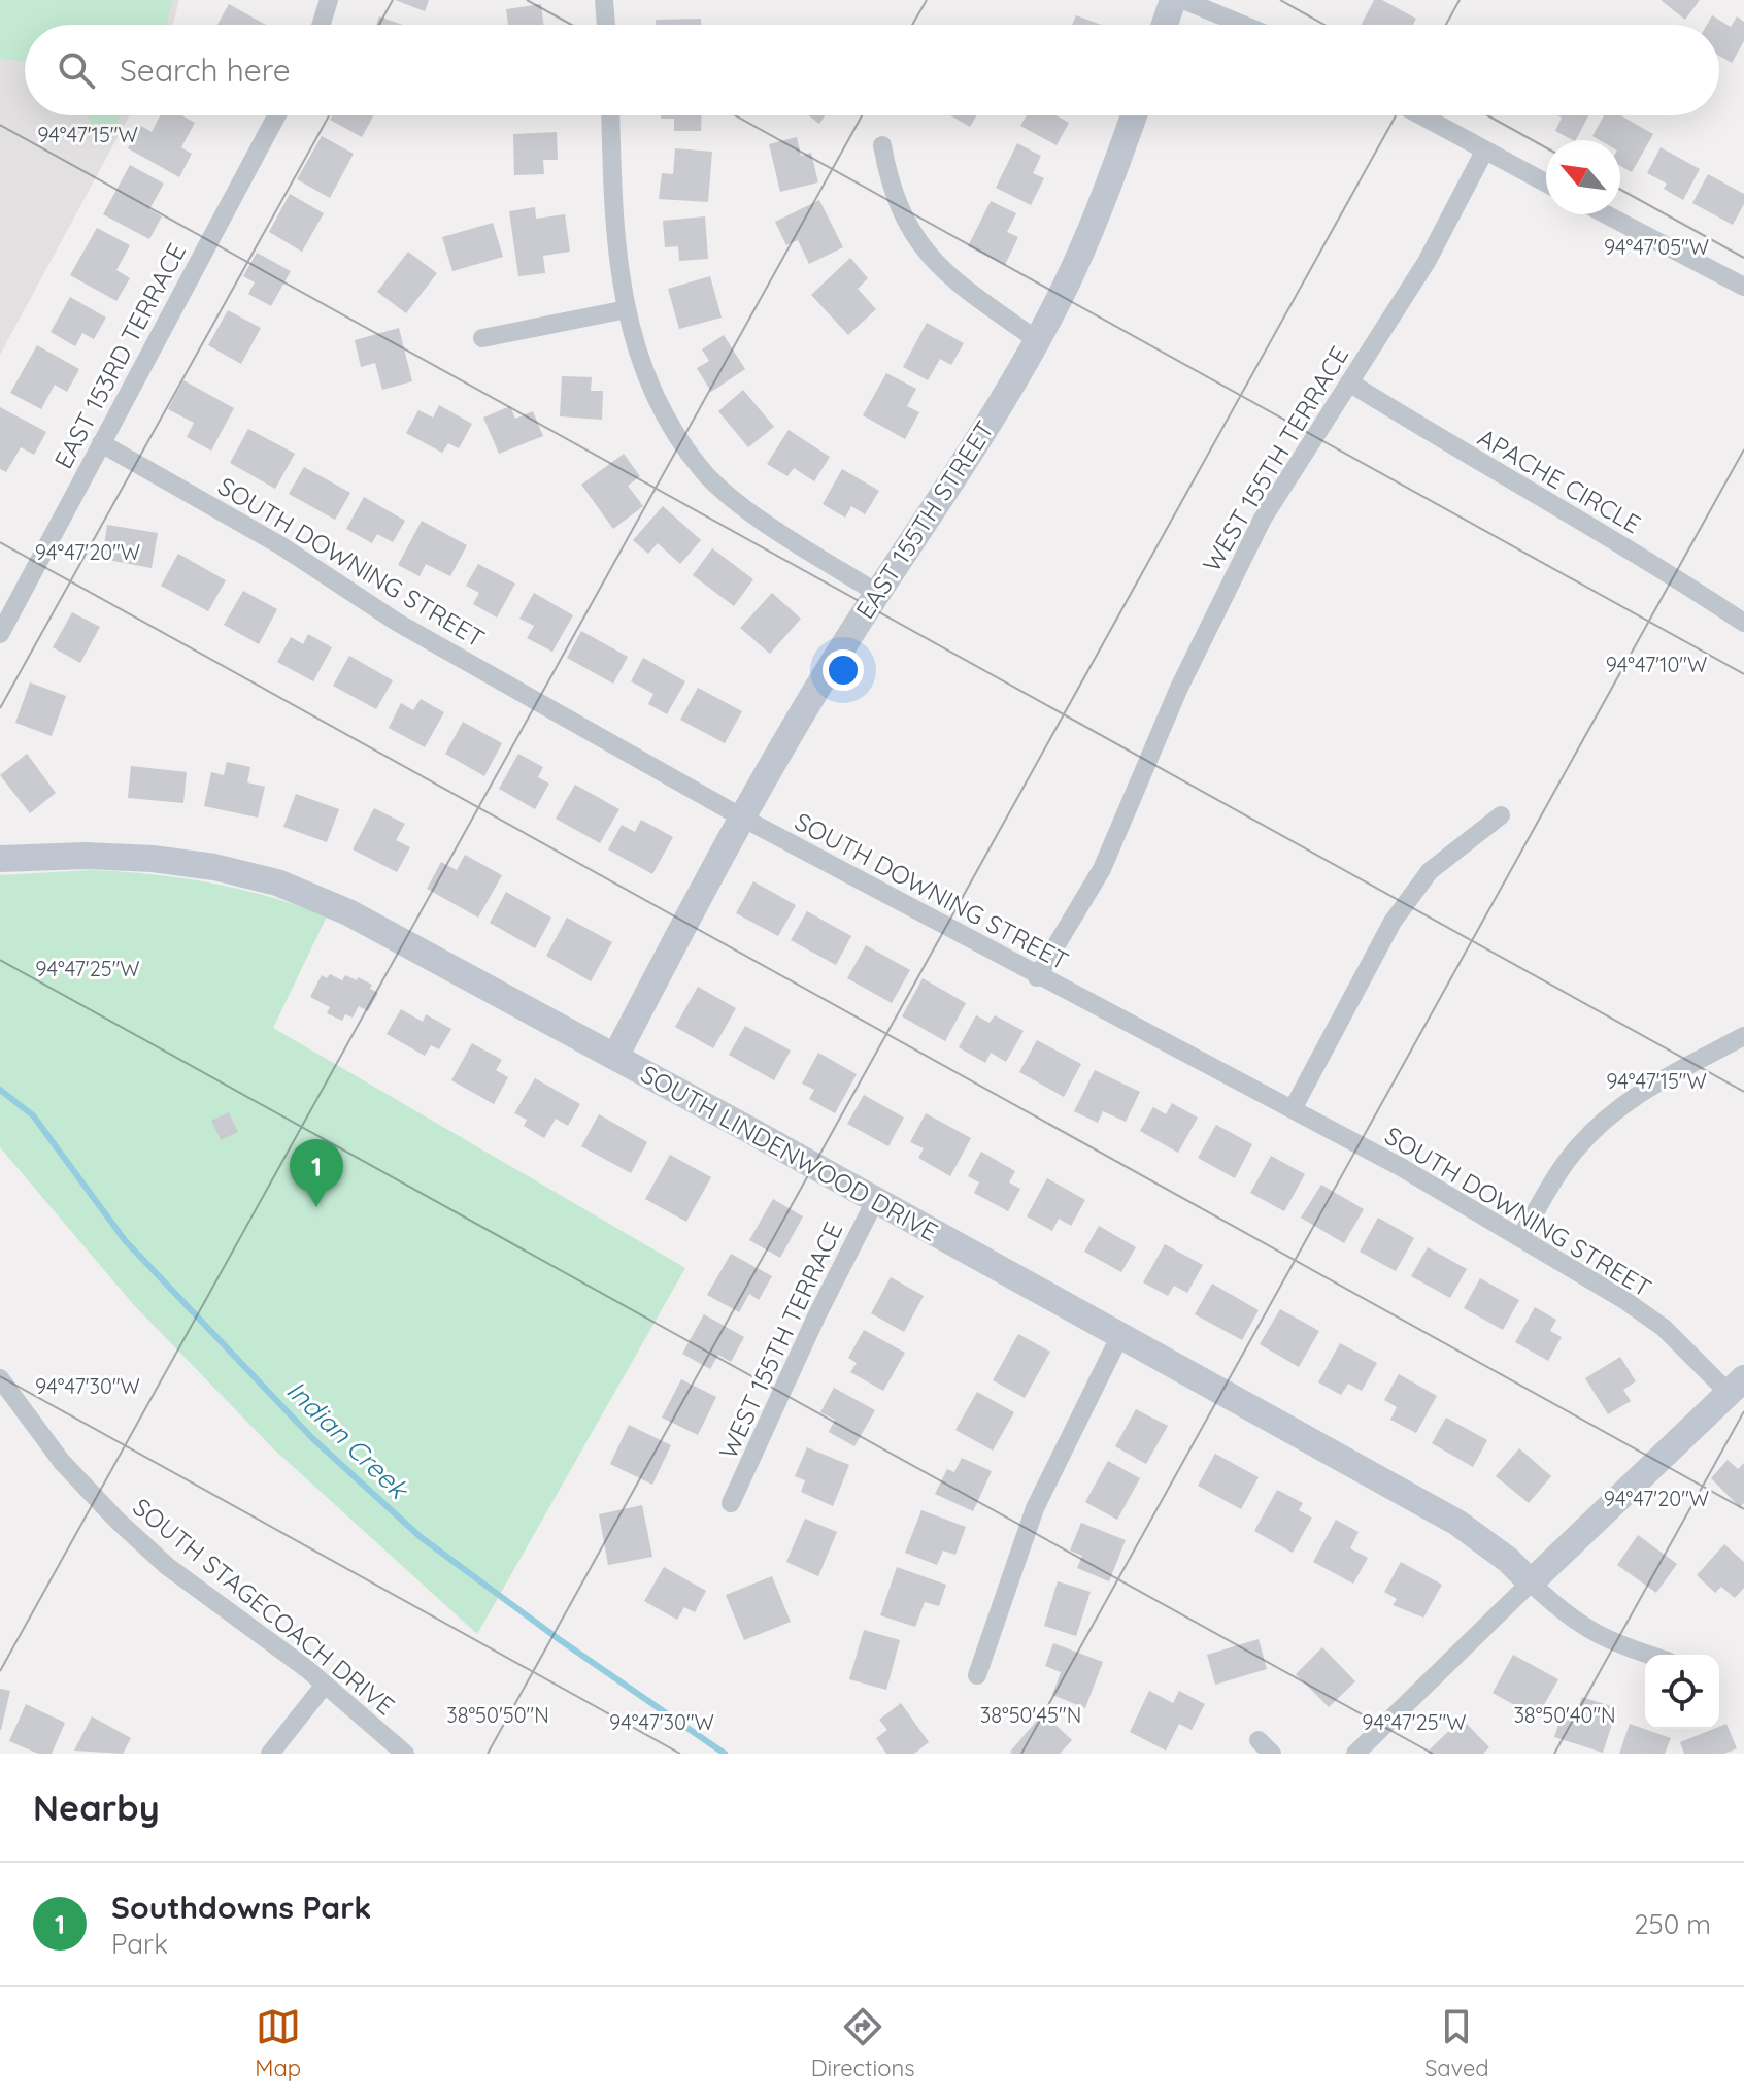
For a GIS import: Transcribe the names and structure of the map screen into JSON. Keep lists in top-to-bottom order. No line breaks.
{"streets":{"street":["EAST 153RD TERRACE","WEST 155TH TERRACE","APACHE CIRCLE","EAST 155TH STREET","SOUTH DOWNING STREET","SOUTH LINDENWOOD DRIVE","SOUTH STAGECOACH DRIVE"]},"crossings":[["EAST 153RD TERRACE","SOUTH DOWNING STREET"],["WEST 155TH TERRACE","APACHE CIRCLE"],["WEST 155TH TERRACE","SOUTH DOWNING STREET"],["WEST 155TH TERRACE","SOUTH LINDENWOOD DRIVE"],["EAST 155TH STREET","SOUTH DOWNING STREET"],["EAST 155TH STREET","SOUTH LINDENWOOD DRIVE"]],"water":["Indian Creek"],"north":"top left","page":{"search":"Search here","pins":"1","heading":"Nearby","list":[{"mark":"1","name":"Southdowns Park","note":"Park","value":"250 m"}],"nav":["Map","Directions","Saved"]},"coordinates":["94°47'15\"W","94°47'05\"W","94°47'20\"W","94°47'10\"W","94°47'25\"W","94°47'30\"W","38°50'50\"N","38°50'45\"N","38°50'40\"N"]}
